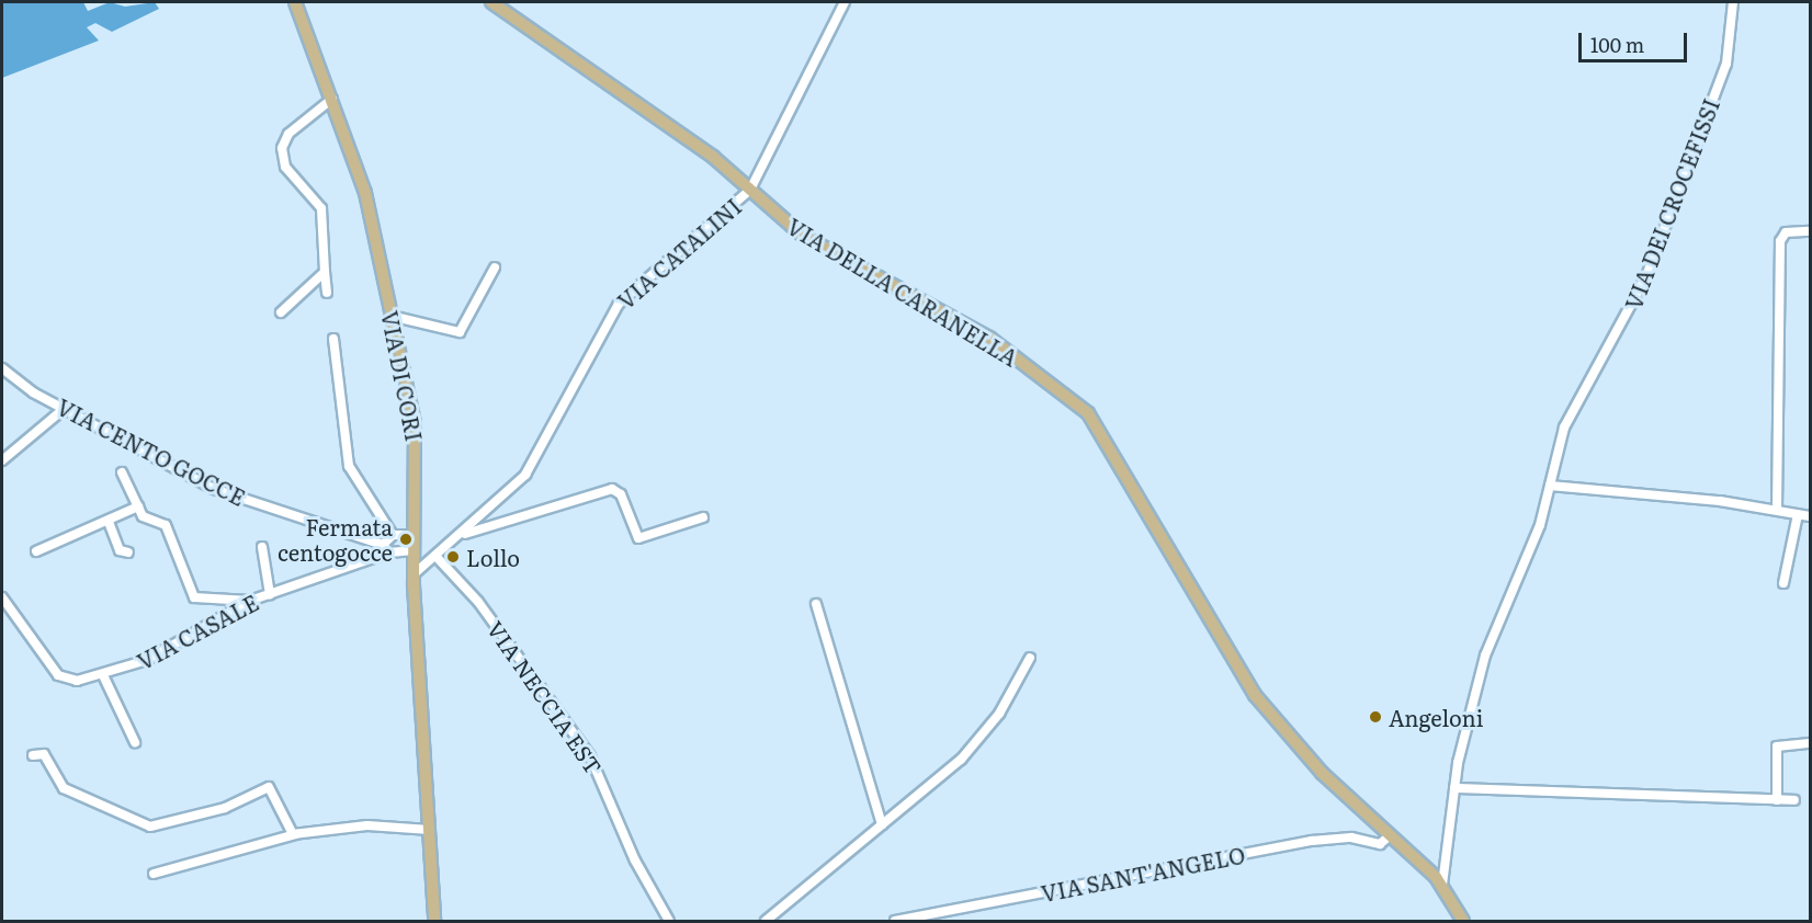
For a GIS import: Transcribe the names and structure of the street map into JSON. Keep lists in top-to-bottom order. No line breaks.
{"streets":{"main road":["VIA DELLA CARANELLA","VIA DI CORI"],"street":["VIA DEI CROCEFISSI","VIA CATALINI","VIA CENTO GOCCE","VIA CASALE","VIA NECCIA EST","VIA SANT'ANGELO"]},"crossings":[["VIA DEI CROCEFISSI","VIA DELLA CARANELLA"],["VIA CATALINI","VIA DELLA CARANELLA"],["VIA CATALINI","VIA DI CORI"],["VIA CATALINI","VIA NECCIA EST"],["VIA DELLA CARANELLA","VIA SANT'ANGELO"],["VIA CENTO GOCCE","VIA CASALE"]],"places":["Fermata centogocce","Lollo","Angeloni"],"scale_bar":"100 m"}
